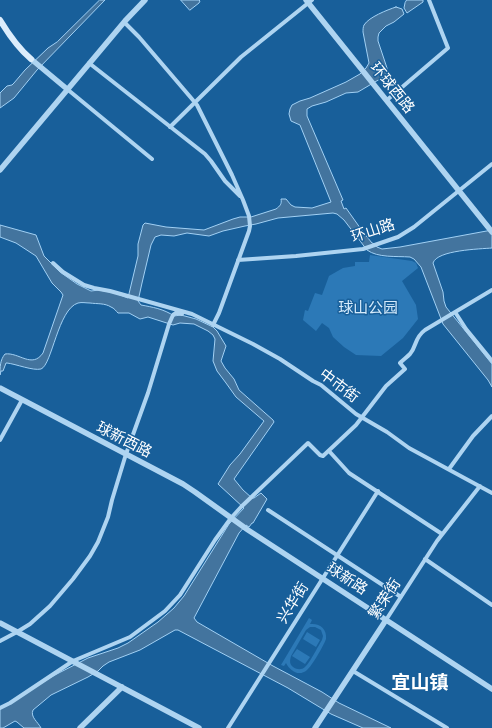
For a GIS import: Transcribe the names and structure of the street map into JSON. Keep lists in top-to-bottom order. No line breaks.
{"streets":{"street":["环球西路","环山路","中市街","球新西路","球新路","繁荣街","兴华街"]},"crossings":[["环球西路","环山路"],["中市街","繁荣街"],["球新西路","球新路"],["球新路","繁荣街"],["球新路","兴华街"]],"districts":["宜山镇"],"parks":["球山公园"]}
